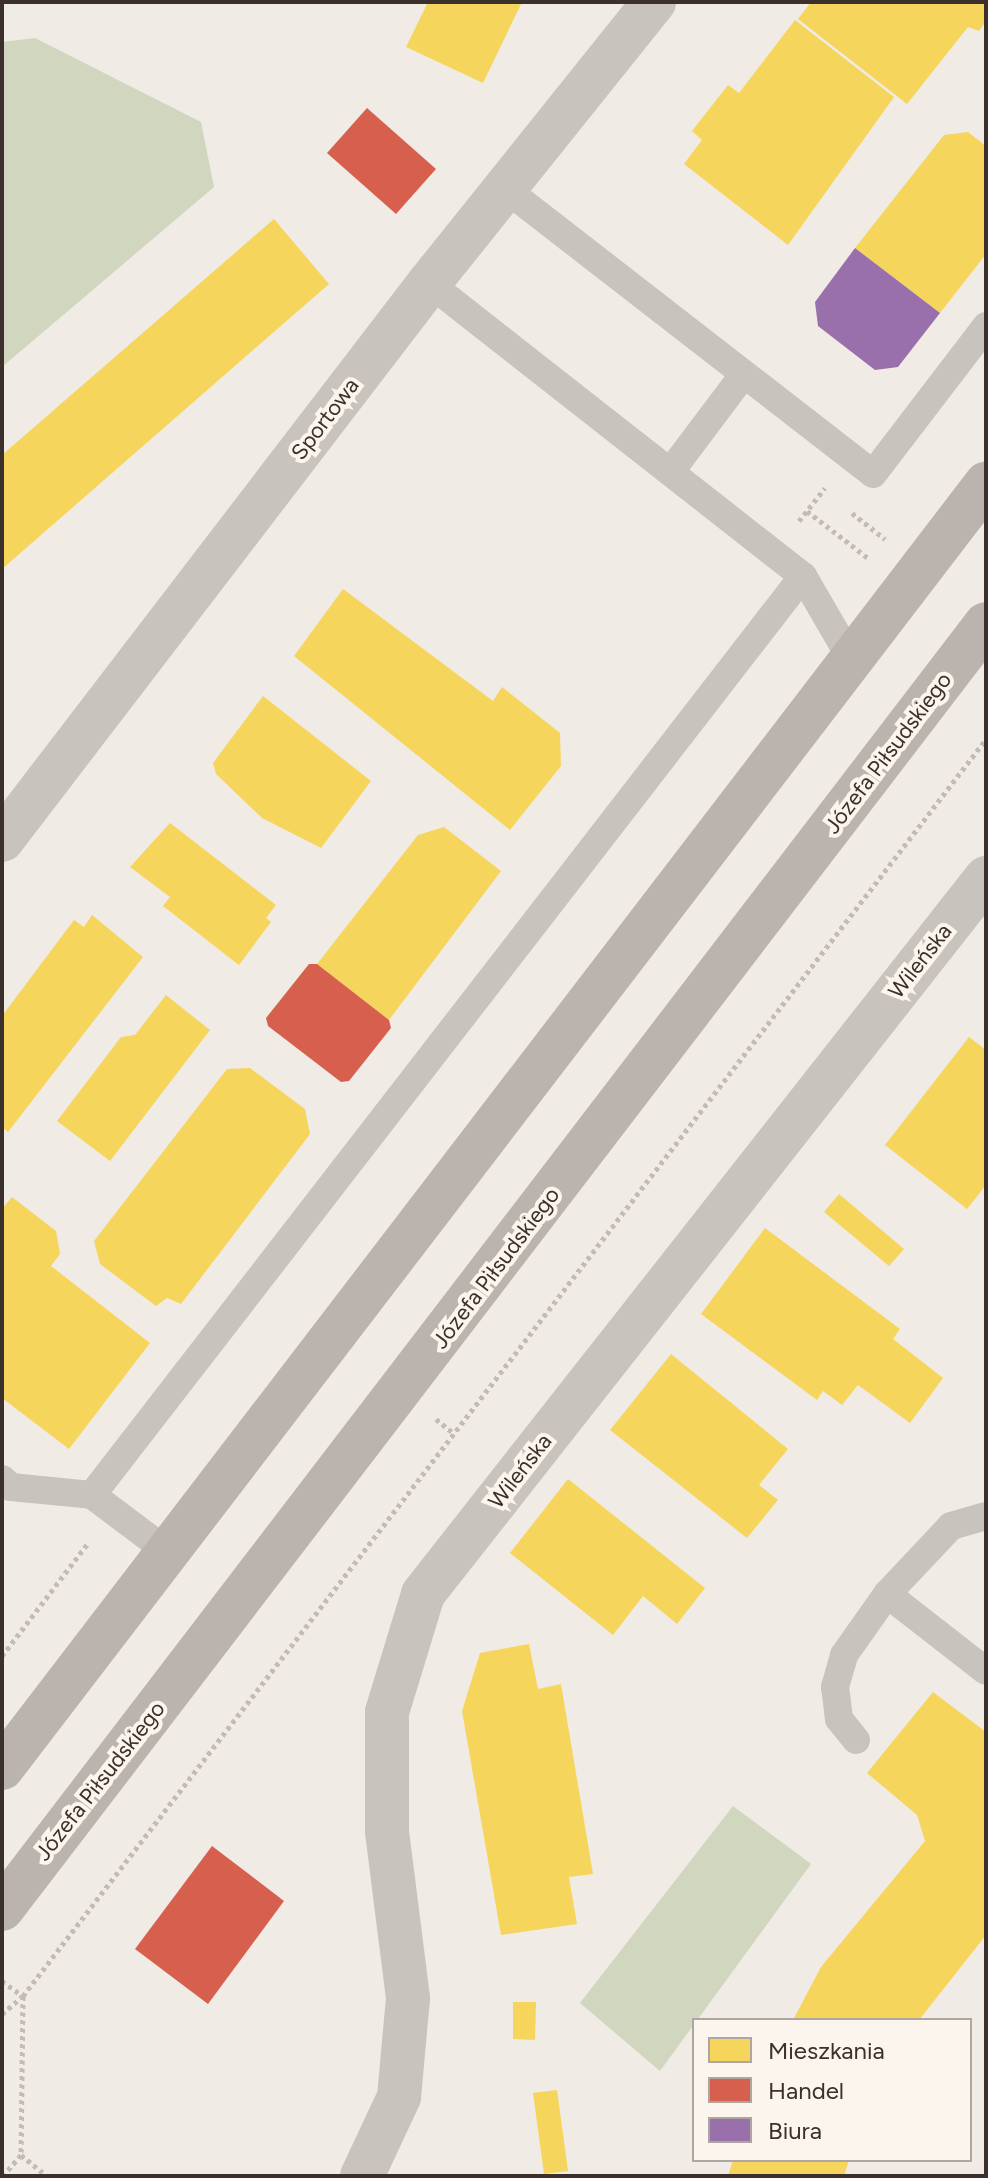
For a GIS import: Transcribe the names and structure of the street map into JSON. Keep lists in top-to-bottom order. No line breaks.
{"streets":{"street":["Sportowa","Józefa Piłsudskiego","Wileńska"]},"legend":["Mieszkania","Handel","Biura"]}
